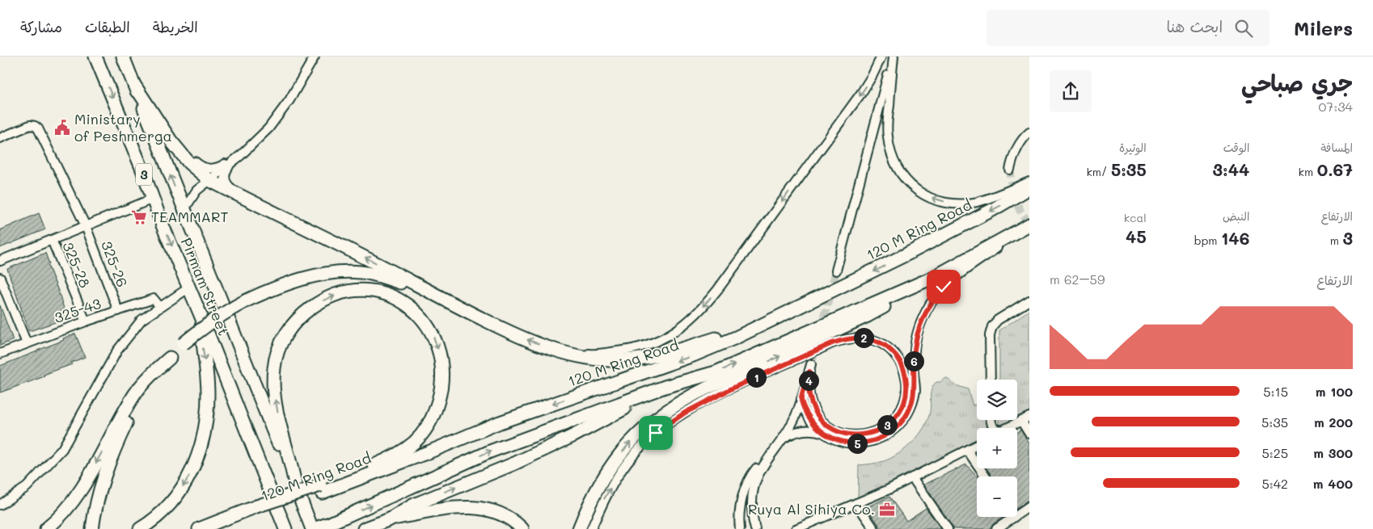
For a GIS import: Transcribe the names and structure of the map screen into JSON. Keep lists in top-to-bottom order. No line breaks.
{"streets":{"highway":["3","120 M Ring Road","Pirmam Street"],"street":["325-26","325-28","325-43"]},"crossings":[["325-26","325-43"],["325-28","325-43"]],"places":{"public building":["Ministary of Peshmerga"],"supermarket":["TEAMMART"],"office":["Ruya Al Sihiya Co."]},"page":{"header":"Milers","search":"ابحث هنا","nav":["الخريطة","الطبقات","مشاركة"],"heading":["جري صباحي","07:34"],"stats":[["المسافة","0.67 km"],["الوقت","3:44"],["الوتيرة","5:35 /km"],["الارتفاع","3 m"],["النبض","146 bpm"],["kcal","45"]],"chart":["الارتفاع","59–62 m"],"pins":["2","6","1","4","3","5"],"list":[{"name":"100 m","note":"5:15"},{"name":"200 m","note":"5:35"},{"name":"300 m","note":"5:25"},{"name":"400 m","note":"5:42"}],"map_buttons":["+","−"]}}
